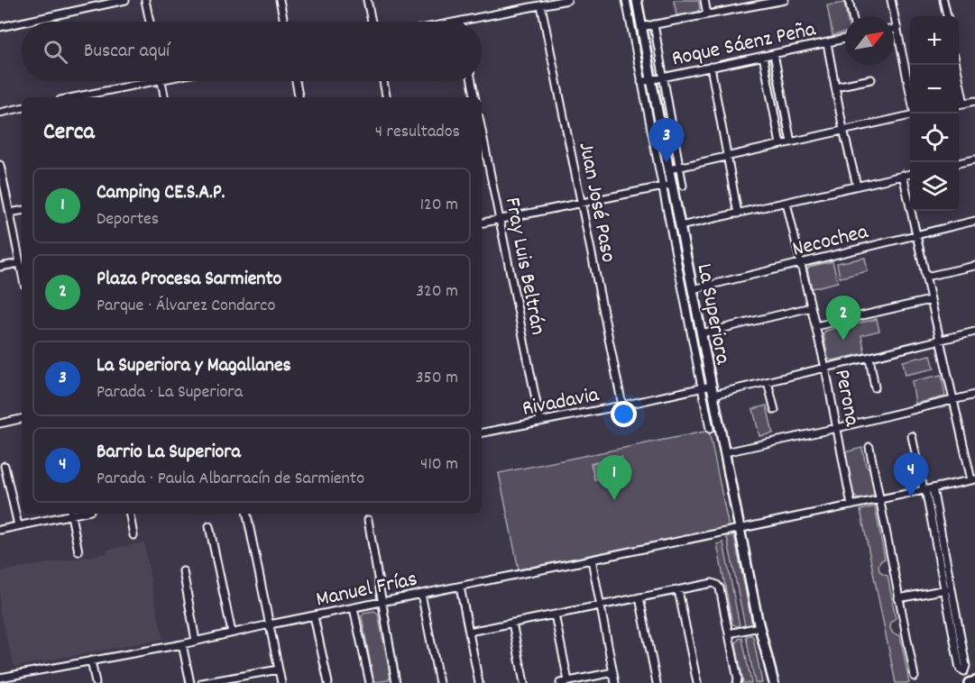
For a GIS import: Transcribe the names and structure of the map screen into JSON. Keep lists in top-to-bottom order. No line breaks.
{"streets":{"main road":["La Superiora"],"street":["Roque Sáenz Peña","Juan José Paso","Necochea","Fray Luis Beltrán","Perona","Rivadavia","Manuel Frías"]},"crossings":[["Roque Sáenz Peña","La Superiora"],["Juan José Paso","Rivadavia"],["Necochea","La Superiora"],["Necochea","Perona"],["Fray Luis Beltrán","Rivadavia"],["La Superiora","Rivadavia"],["La Superiora","Manuel Frías"],["Perona","Rivadavia"],["Perona","Manuel Frías"]],"north":"top right","page":{"map_buttons":["+","−"],"search":"Buscar aquí","heading":["Cerca","4 resultados"],"pins":["3","2","4","1"],"list":[{"mark":"1","name":"Camping CE.S.A.P.","note":"Deportes","value":"120 m"},{"mark":"2","name":"Plaza Procesa Sarmiento","note":"Parque · Álvarez Condarco","value":"320 m"},{"mark":"3","name":"La Superiora y Magallanes","note":"Parada · La Superiora","value":"350 m"},{"mark":"4","name":"Barrio La Superiora","note":"Parada · Paula Albarracín de Sarmiento","value":"410 m"}]}}
